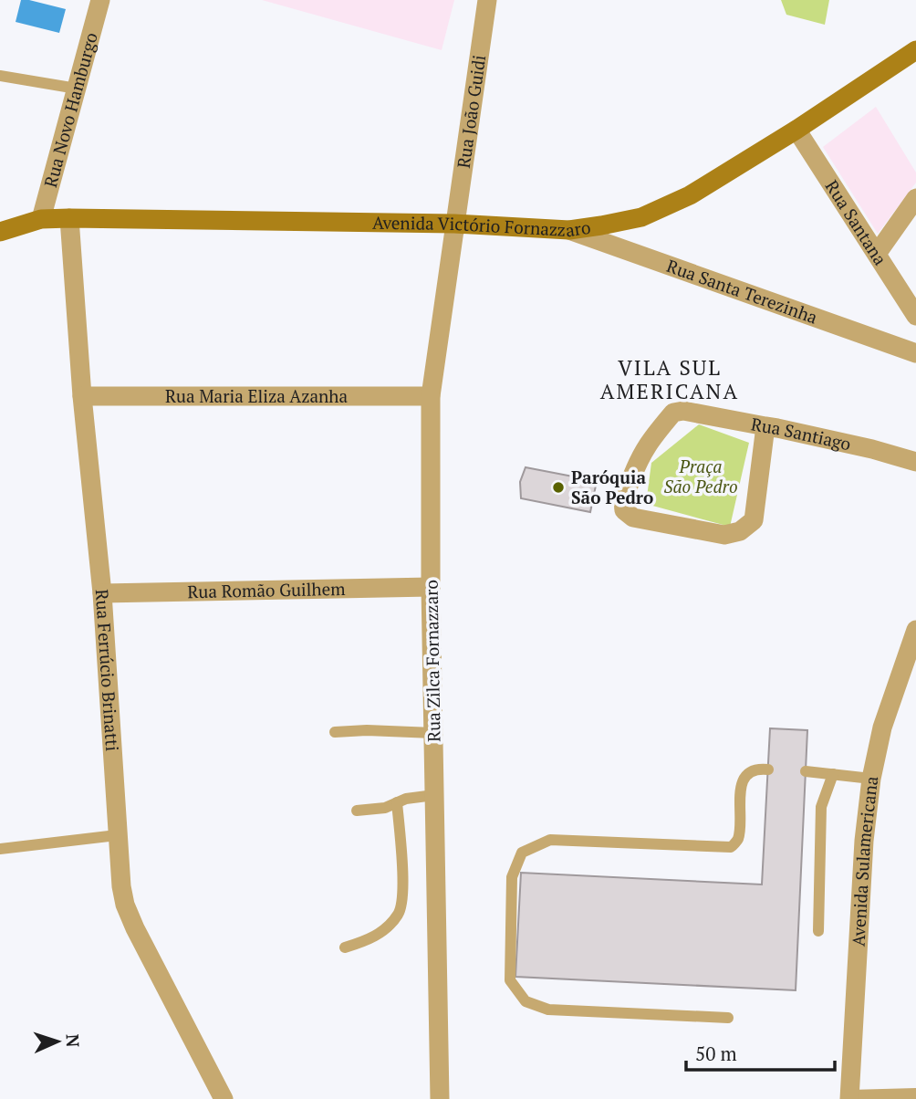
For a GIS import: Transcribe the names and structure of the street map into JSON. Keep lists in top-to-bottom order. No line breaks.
{"streets":{"street":["Rua Novo Hamburgo","Rua João Guidi","Rua Santana","Avenida Victório Fornazzaro","Rua Santa Terezinha","Rua Maria Eliza Azanha","Rua Santiago","Rua Romão Guilhem","Rua Zilca Fornazzaro","Rua Ferrúcio Brinatti","Avenida Sulamericana"]},"crossings":[["Rua Novo Hamburgo","Avenida Victório Fornazzaro"],["Rua João Guidi","Avenida Victório Fornazzaro"],["Rua João Guidi","Rua Zilca Fornazzaro"],["Rua Santana","Avenida Victório Fornazzaro"],["Avenida Victório Fornazzaro","Rua Santa Terezinha"],["Avenida Victório Fornazzaro","Rua Zilca Fornazzaro"],["Avenida Victório Fornazzaro","Rua Ferrúcio Brinatti"],["Rua Maria Eliza Azanha","Rua Zilca Fornazzaro"],["Rua Maria Eliza Azanha","Rua Ferrúcio Brinatti"],["Rua Romão Guilhem","Rua Zilca Fornazzaro"],["Rua Romão Guilhem","Rua Ferrúcio Brinatti"]],"districts":["VILA SUL AMERICANA"],"parks":["Praça São Pedro"],"places":["Paróquia São Pedro"],"scale_bar":"50 m","north":"right"}
